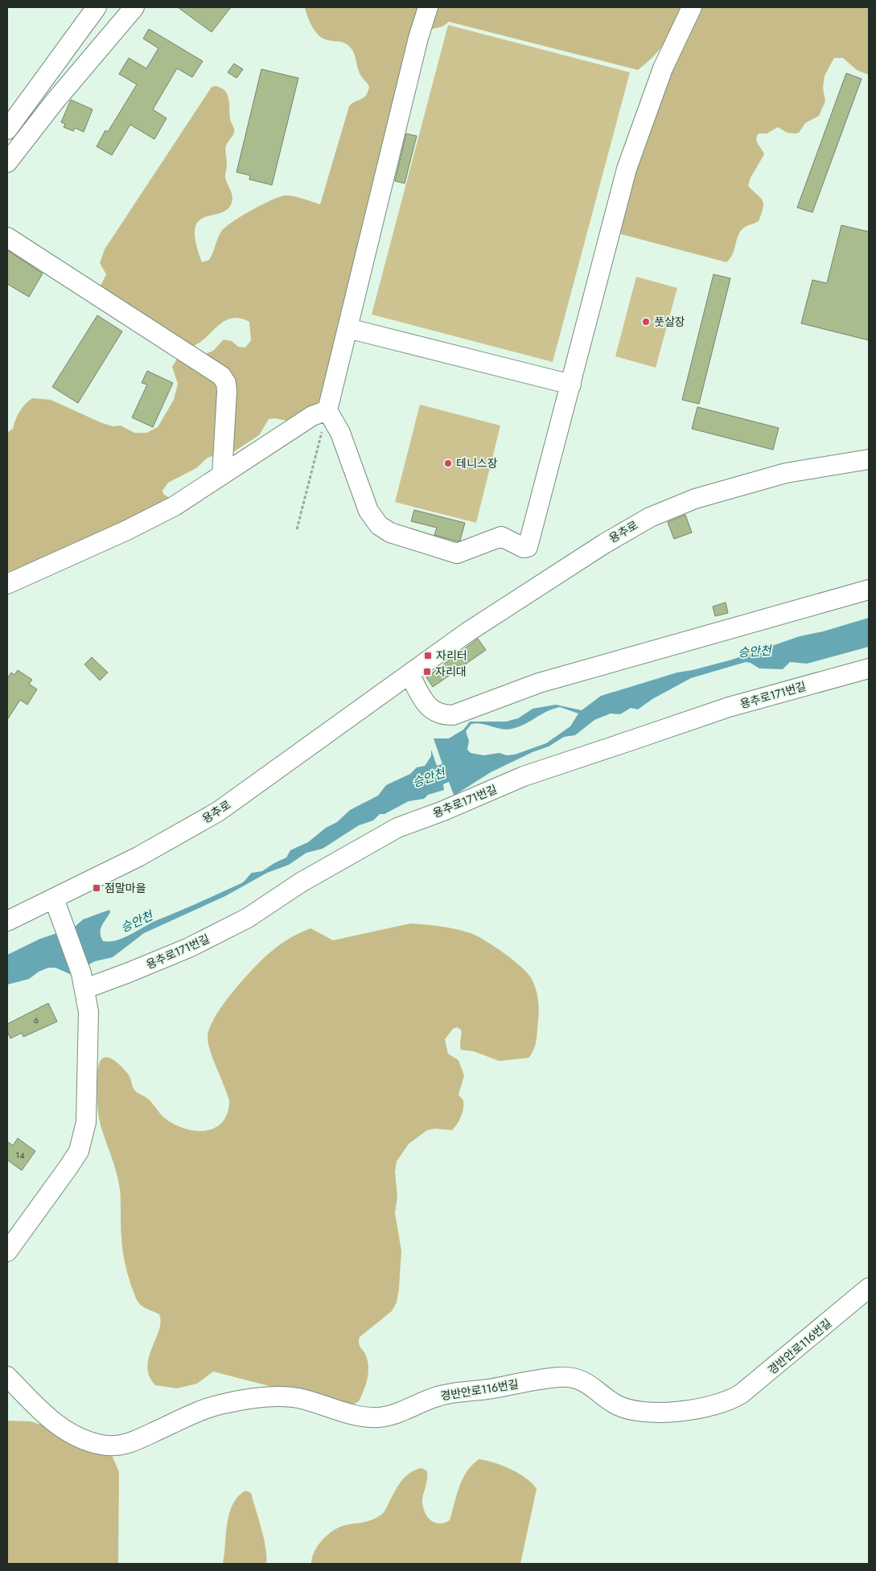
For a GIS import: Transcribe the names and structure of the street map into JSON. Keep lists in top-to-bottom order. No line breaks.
{"streets":{"street":["용추로","용추로171번길","경반안로116번길"]},"water":["승안천"],"places":{"other":["풋살장","테니스장"],"transit":["자리터","자리대","점말마을"]},"house_numbers":["6","14"]}
